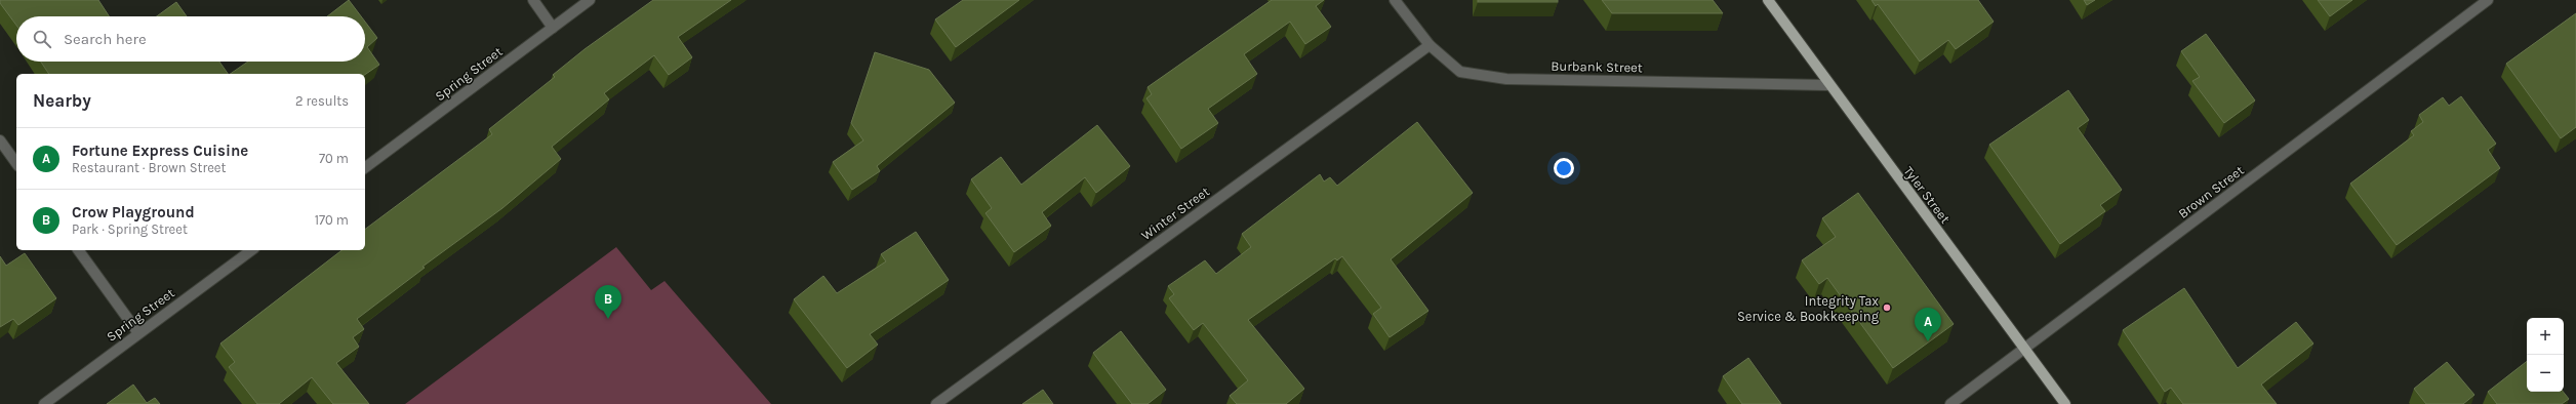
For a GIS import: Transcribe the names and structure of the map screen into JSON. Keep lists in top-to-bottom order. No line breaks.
{"streets":{"main road":["Tyler Street"],"street":["Burbank Street","Spring Street","Brown Street","Winter Street"]},"crossings":[["Burbank Street","Tyler Street"],["Burbank Street","Winter Street"],["Brown Street","Tyler Street"]],"places":["Integrity Tax Service & Bookkeeping"],"page":{"search":"Search here","heading":["Nearby","2 results"],"list":[{"mark":"A","name":"Fortune Express Cuisine","note":"Restaurant · Brown Street","value":"70 m"},{"mark":"B","name":"Crow Playground","note":"Park · Spring Street","value":"170 m"}],"pins":["B","A"],"map_buttons":["+","−"]}}
